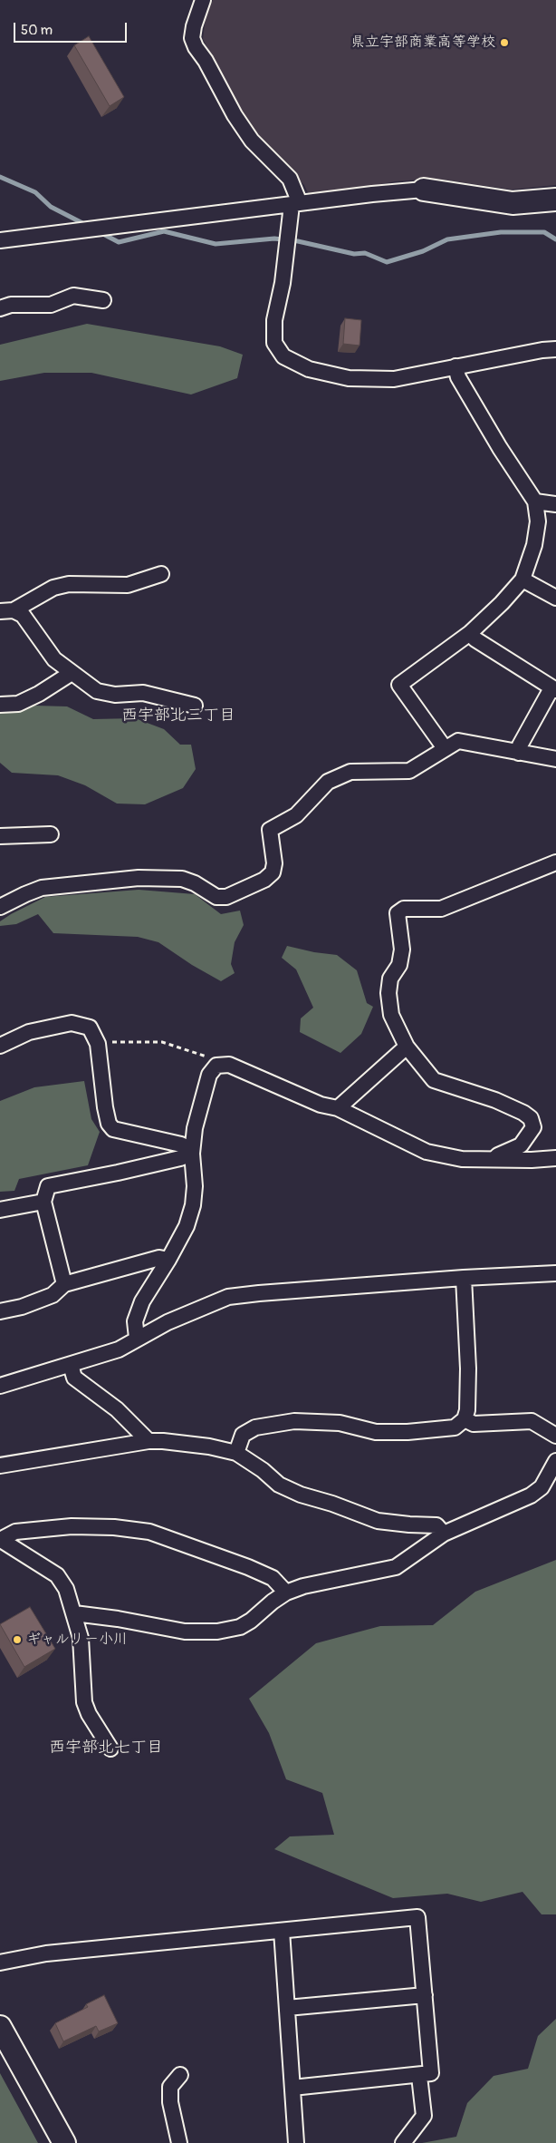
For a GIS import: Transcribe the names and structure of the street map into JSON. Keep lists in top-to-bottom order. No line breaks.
{"districts":["西宇部北三丁目","西宇部北七丁目"],"places":["県立宇部商業高等学校","ギャルリー小川"],"scale_bar":"50 m"}
